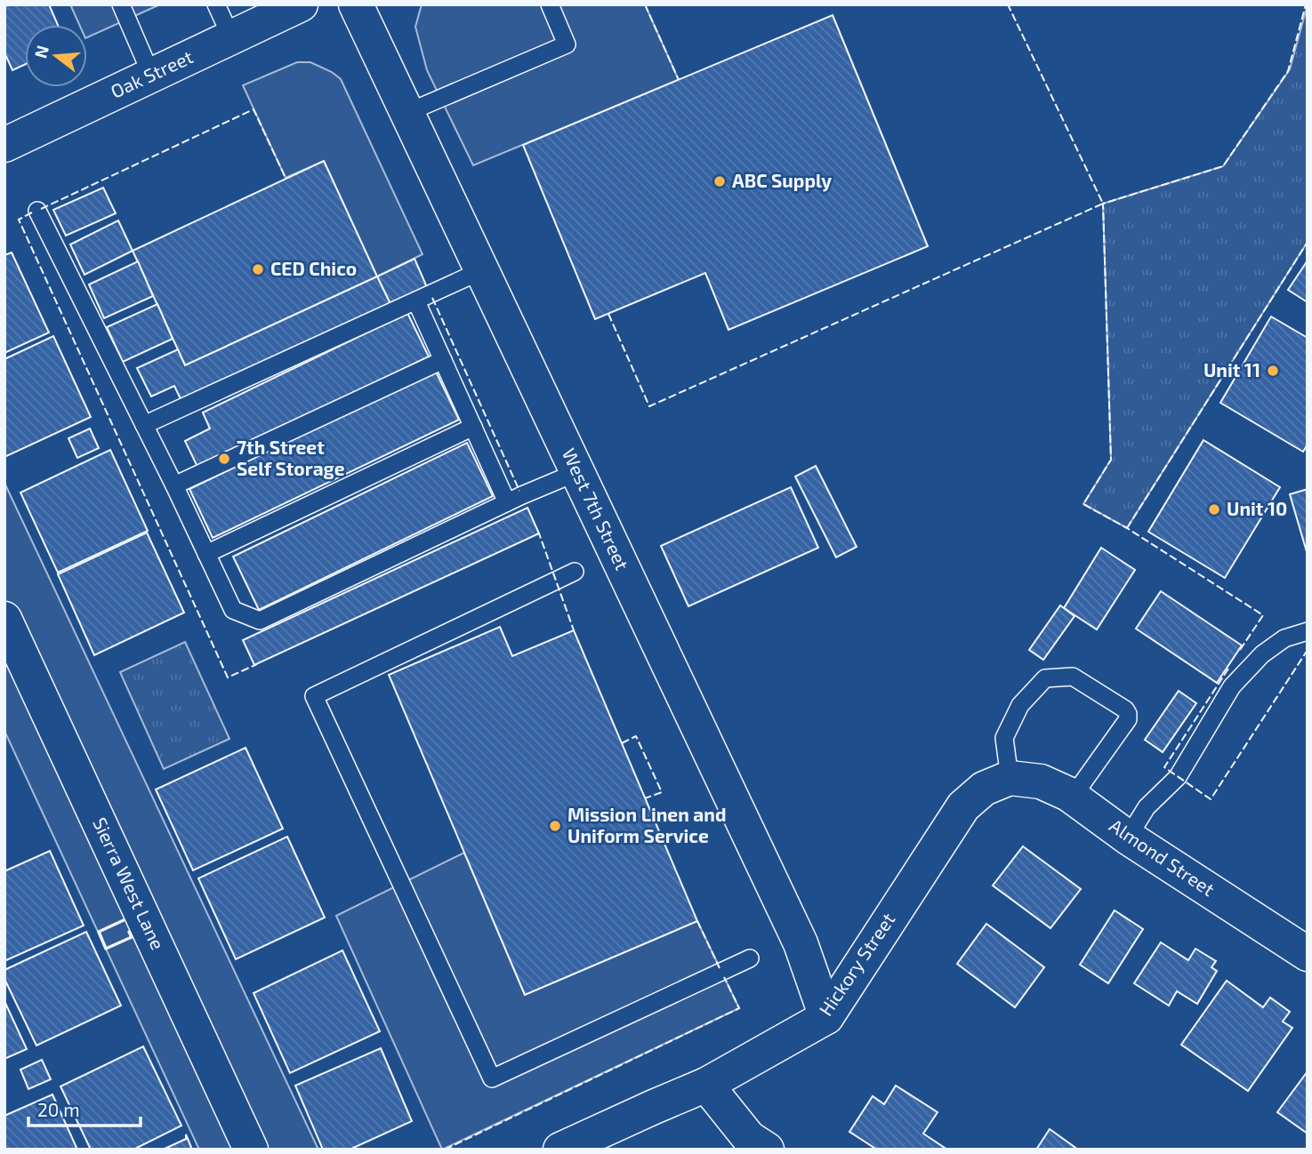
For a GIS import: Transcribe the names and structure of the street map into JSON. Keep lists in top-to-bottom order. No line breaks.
{"streets":{"street":["Oak Street","West 7th Street","Almond Street","Sierra West Lane","Hickory Street"]},"crossings":[["West 7th Street","Hickory Street"],["Almond Street","Hickory Street"]],"places":["ABC Supply","CED Chico","Unit 11","7th Street Self Storage","Unit 10","Mission Linen and Uniform Service"],"scale_bar":"20 m","north":"left"}
